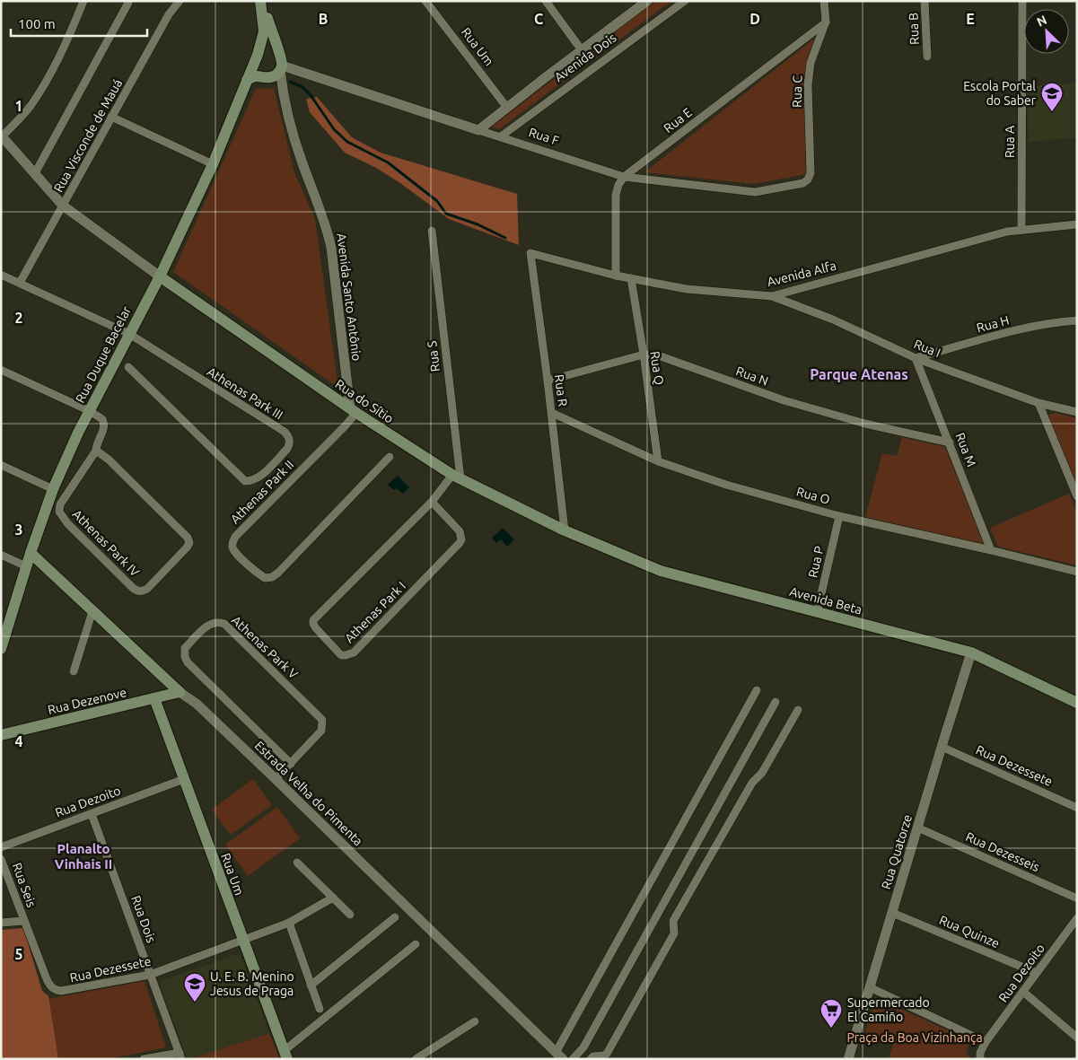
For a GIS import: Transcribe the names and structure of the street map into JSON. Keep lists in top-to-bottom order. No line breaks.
{"streets":{"main road":["Rua Um","Avenida Santo Antônio","Rua Duque Bacelar","Rua do Sítio","Avenida Beta","Rua Dezenove","Estrada Velha do Pimenta"],"street":["Rua B","Avenida Dois","Rua C","Rua E","Rua Visconde de Mauá","Rua F","Rua A","Avenida Alfa","Rua H","Rua I","Rua S","Rua Q","Rua N","Rua R","Athenas Park III","Rua M","Athenas Park II","Rua O","Athenas Park IV","Rua P","Athenas Park I","Athenas Park V","Rua Dezessete","Rua Dezoito","Rua Quatorze","Rua Dezesseis","Rua Seis","Rua Dois","Rua Quinze"]},"crossings":[["Rua Um","Avenida Dois"],["Rua Um","Rua Dezenove"],["Rua Um","Rua Dezessete"],["Rua Um","Rua Dezoito"],["Avenida Dois","Rua F"],["Rua C","Rua E"],["Rua C","Rua F"],["Rua E","Rua F"],["Rua F","Avenida Santo Antônio"],["Rua A","Avenida Alfa"],["Avenida Alfa","Rua I"],["Avenida Alfa","Rua Q"],["Avenida Alfa","Rua R"],["Avenida Santo Antônio","Rua Duque Bacelar"],["Avenida Santo Antônio","Rua do Sítio"],["Avenida Santo Antônio","Athenas Park II"],["Rua H","Rua I"],["Rua H","Rua M"],["Rua I","Rua M"],["Rua Duque Bacelar","Athenas Park III"],["Rua Duque Bacelar","Rua do Sítio"],["Rua Duque Bacelar","Athenas Park IV"],["Rua Duque Bacelar","Estrada Velha do Pimenta"],["Rua S","Rua do Sítio"],["Rua S","Athenas Park I"],["Rua Q","Rua N"],["Rua Q","Rua O"],["Rua N","Rua R"],["Rua N","Rua M"],["Rua R","Rua do Sítio"],["Rua R","Rua O"],["Rua R","Avenida Beta"],["Rua do Sítio","Athenas Park II"],["Rua do Sítio","Avenida Beta"],["Rua do Sítio","Athenas Park I"],["Rua M","Rua O"],["Rua O","Rua P"],["Rua P","Avenida Beta"],["Avenida Beta","Rua Quatorze"],["Athenas Park V","Estrada Velha do Pimenta"],["Rua Dezenove","Estrada Velha do Pimenta"],["Rua Dezessete","Rua Quatorze"],["Rua Dezessete","Rua Seis"],["Rua Dezessete","Rua Dois"],["Rua Dezoito","Rua Dois"],["Rua Dezoito","Rua Quinze"],["Rua Quatorze","Rua Dezesseis"],["Rua Quatorze","Rua Quinze"]],"districts":["Parque Atenas","Planalto Vinhais II"],"parks":["Praça da Boa Vizinhança"],"places":{"school or university":["Escola Portal do Saber","U. E. B. Menino Jesus de Praga"],"supermarket":["Supermercado El Camiño"]},"scale_bar":"100 m","north":"top left","grid":{"columns":["B","C","D","E"],"rows":["1","2","3","4","5"]}}
